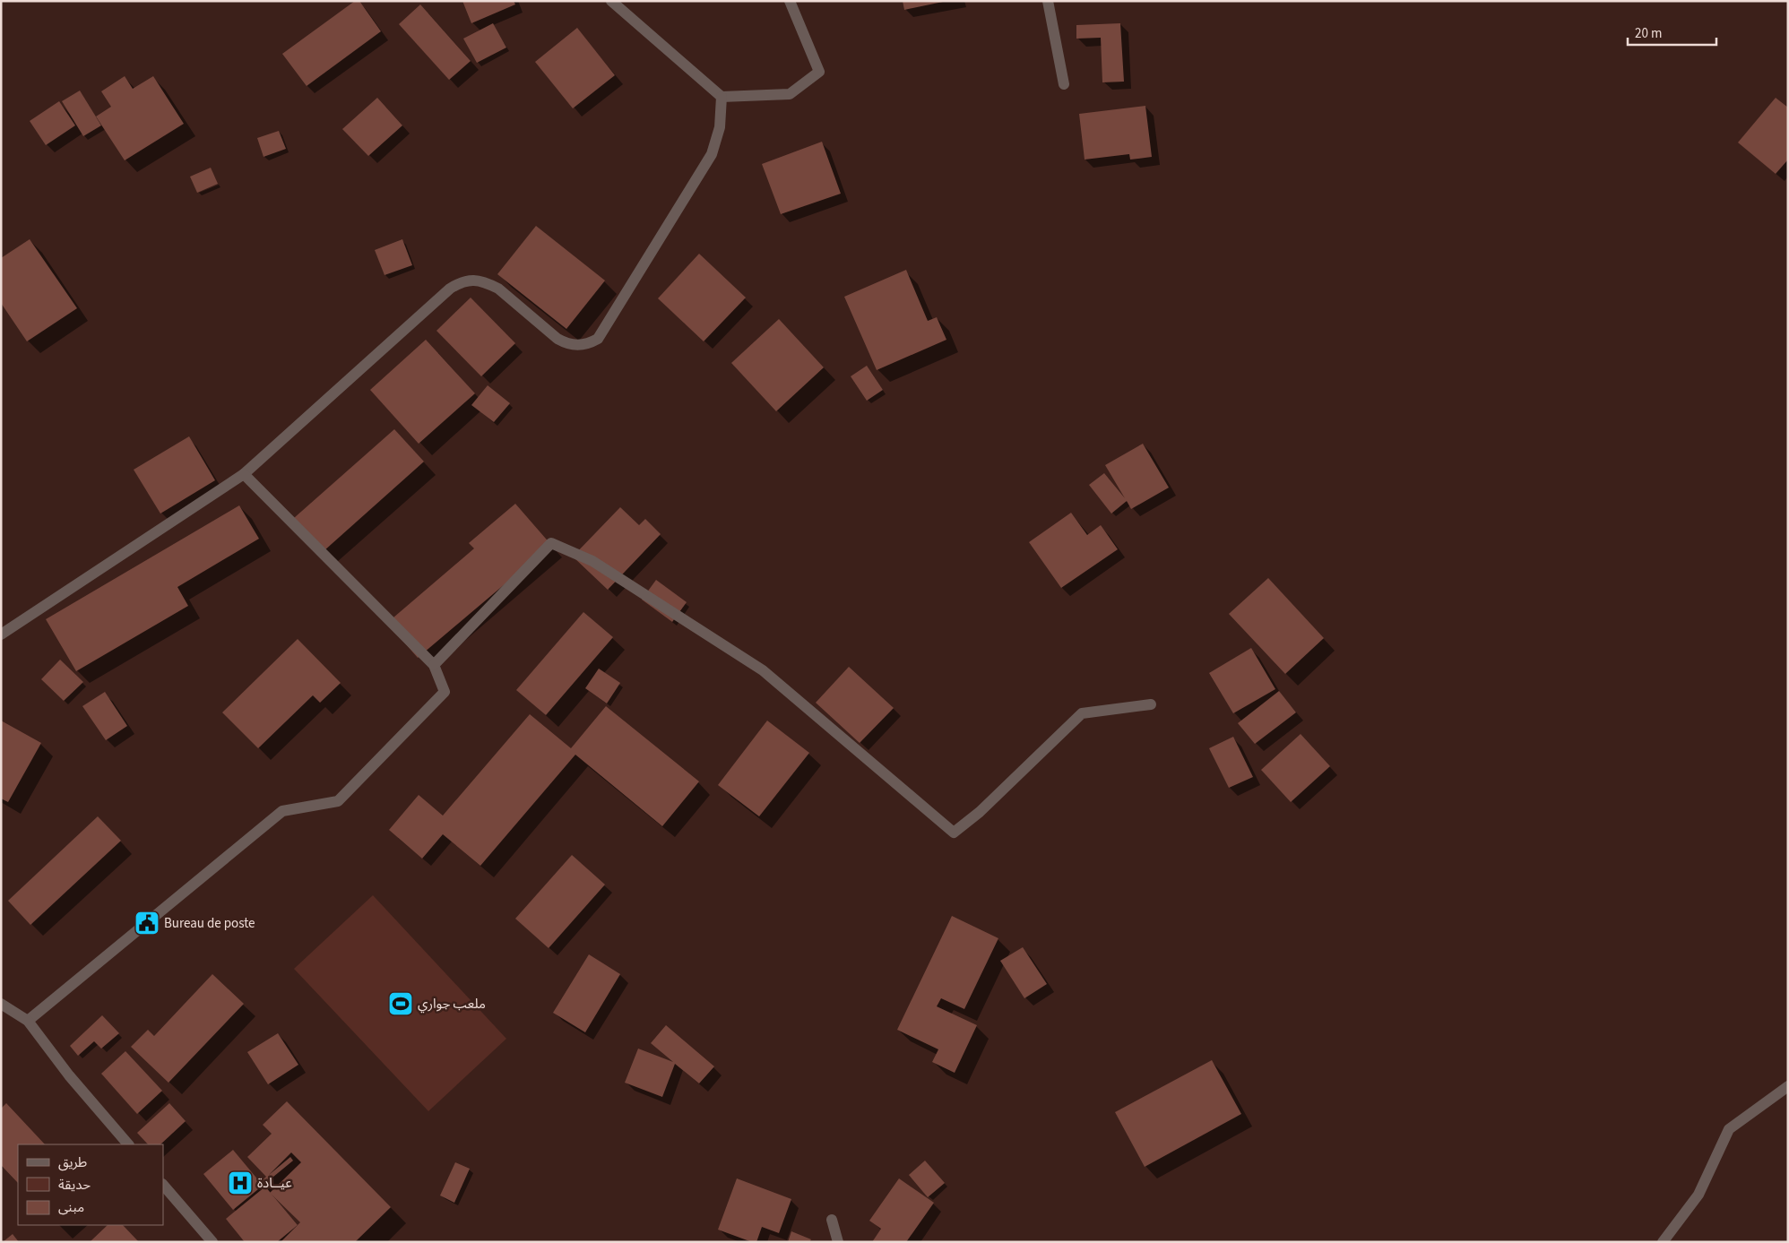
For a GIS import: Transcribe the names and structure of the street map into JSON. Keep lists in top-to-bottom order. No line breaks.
{"places":{"public building":["Bureau de poste"],"sports":["ملعب جواري"],"hospital":["عيــادة"]},"legend":["طريق","حديقة","مبنى"],"scale_bar":"20 m"}
